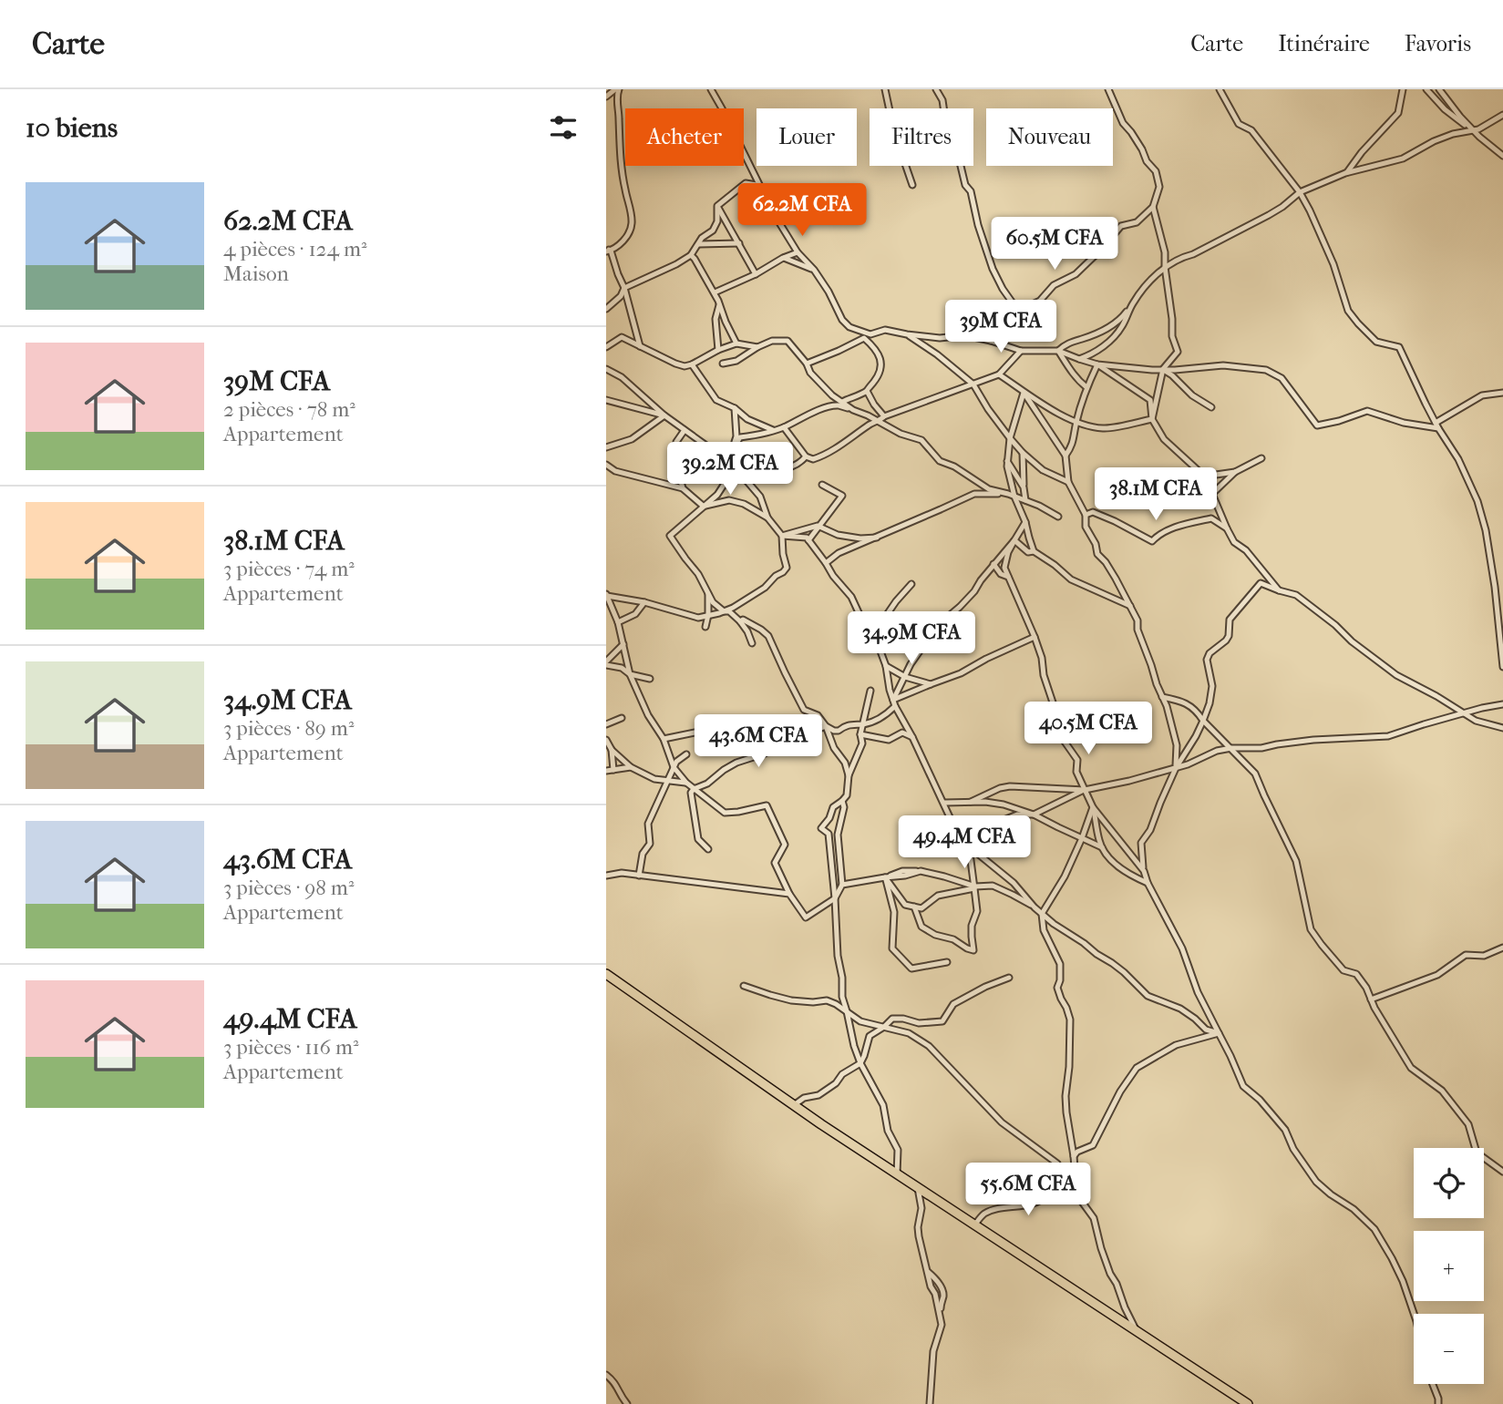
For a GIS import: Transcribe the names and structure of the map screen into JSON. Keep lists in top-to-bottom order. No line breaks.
{"page":{"header":"Carte","nav":["Carte","Itinéraire","Favoris"],"heading":"10 biens","chip":["Acheter","Louer","Filtres","Nouveau"],"list":[{"name":"62.2M CFA","note":"4 pièces · 124 m² · Maison"},{"name":"39M CFA","note":"2 pièces · 78 m² · Appartement"},{"name":"38.1M CFA","note":"3 pièces · 74 m² · Appartement"},{"name":"34.9M CFA","note":"3 pièces · 89 m² · Appartement"},{"name":"43.6M CFA","note":"3 pièces · 98 m² · Appartement"},{"name":"49.4M CFA","note":"3 pièces · 116 m² · Appartement"}],"price":["62.2M CFA","60.5M CFA","39M CFA","39.2M CFA","38.1M CFA","34.9M CFA","40.5M CFA","43.6M CFA","49.4M CFA","55.6M CFA"],"map_buttons":["+","−"]}}
